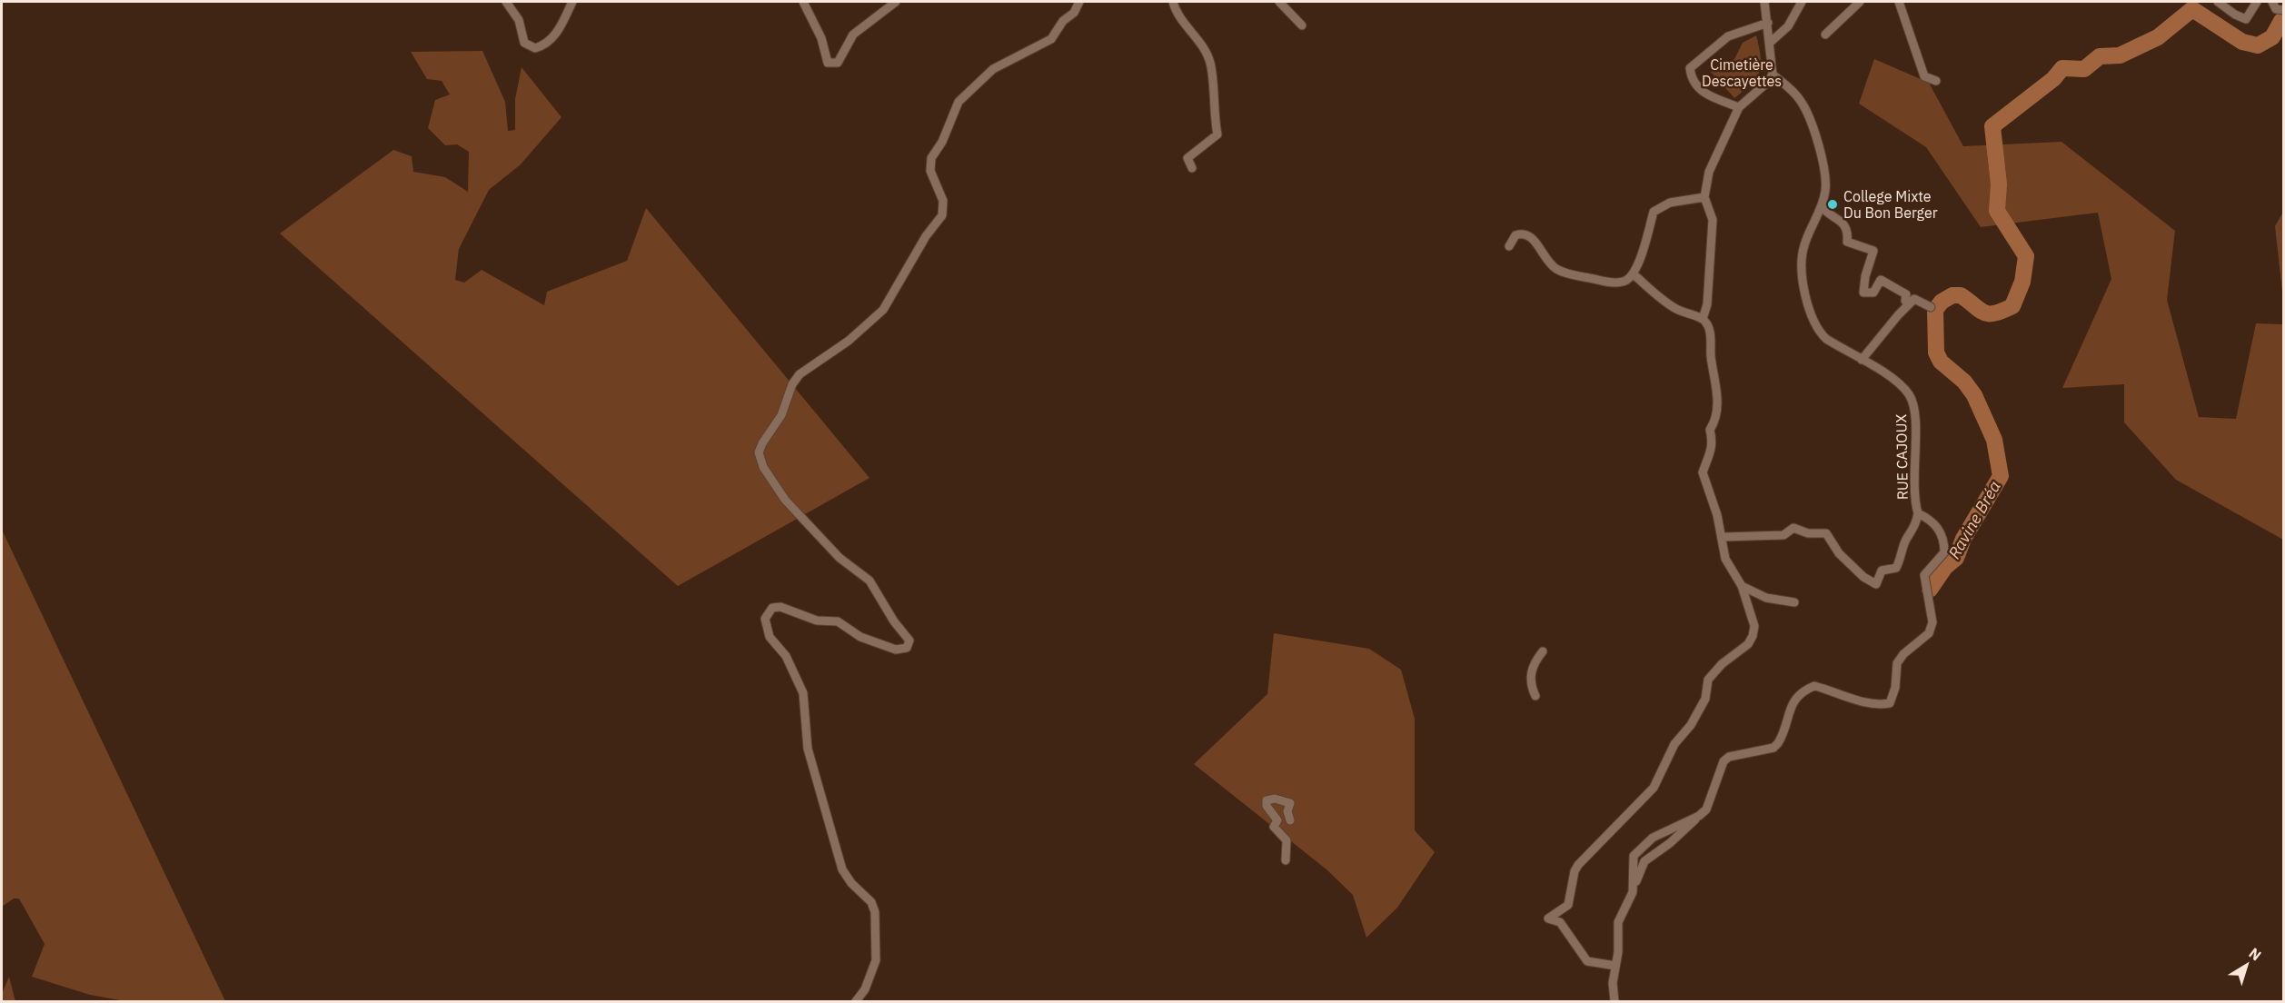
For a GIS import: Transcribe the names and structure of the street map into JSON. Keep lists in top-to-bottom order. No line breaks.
{"streets":{"street":["RUE CAJOUX"]},"water":["Ravine Bréa"],"parks":["Cimetière Descayettes"],"places":["College Mixte Du Bon Berger"],"north":"top right"}
